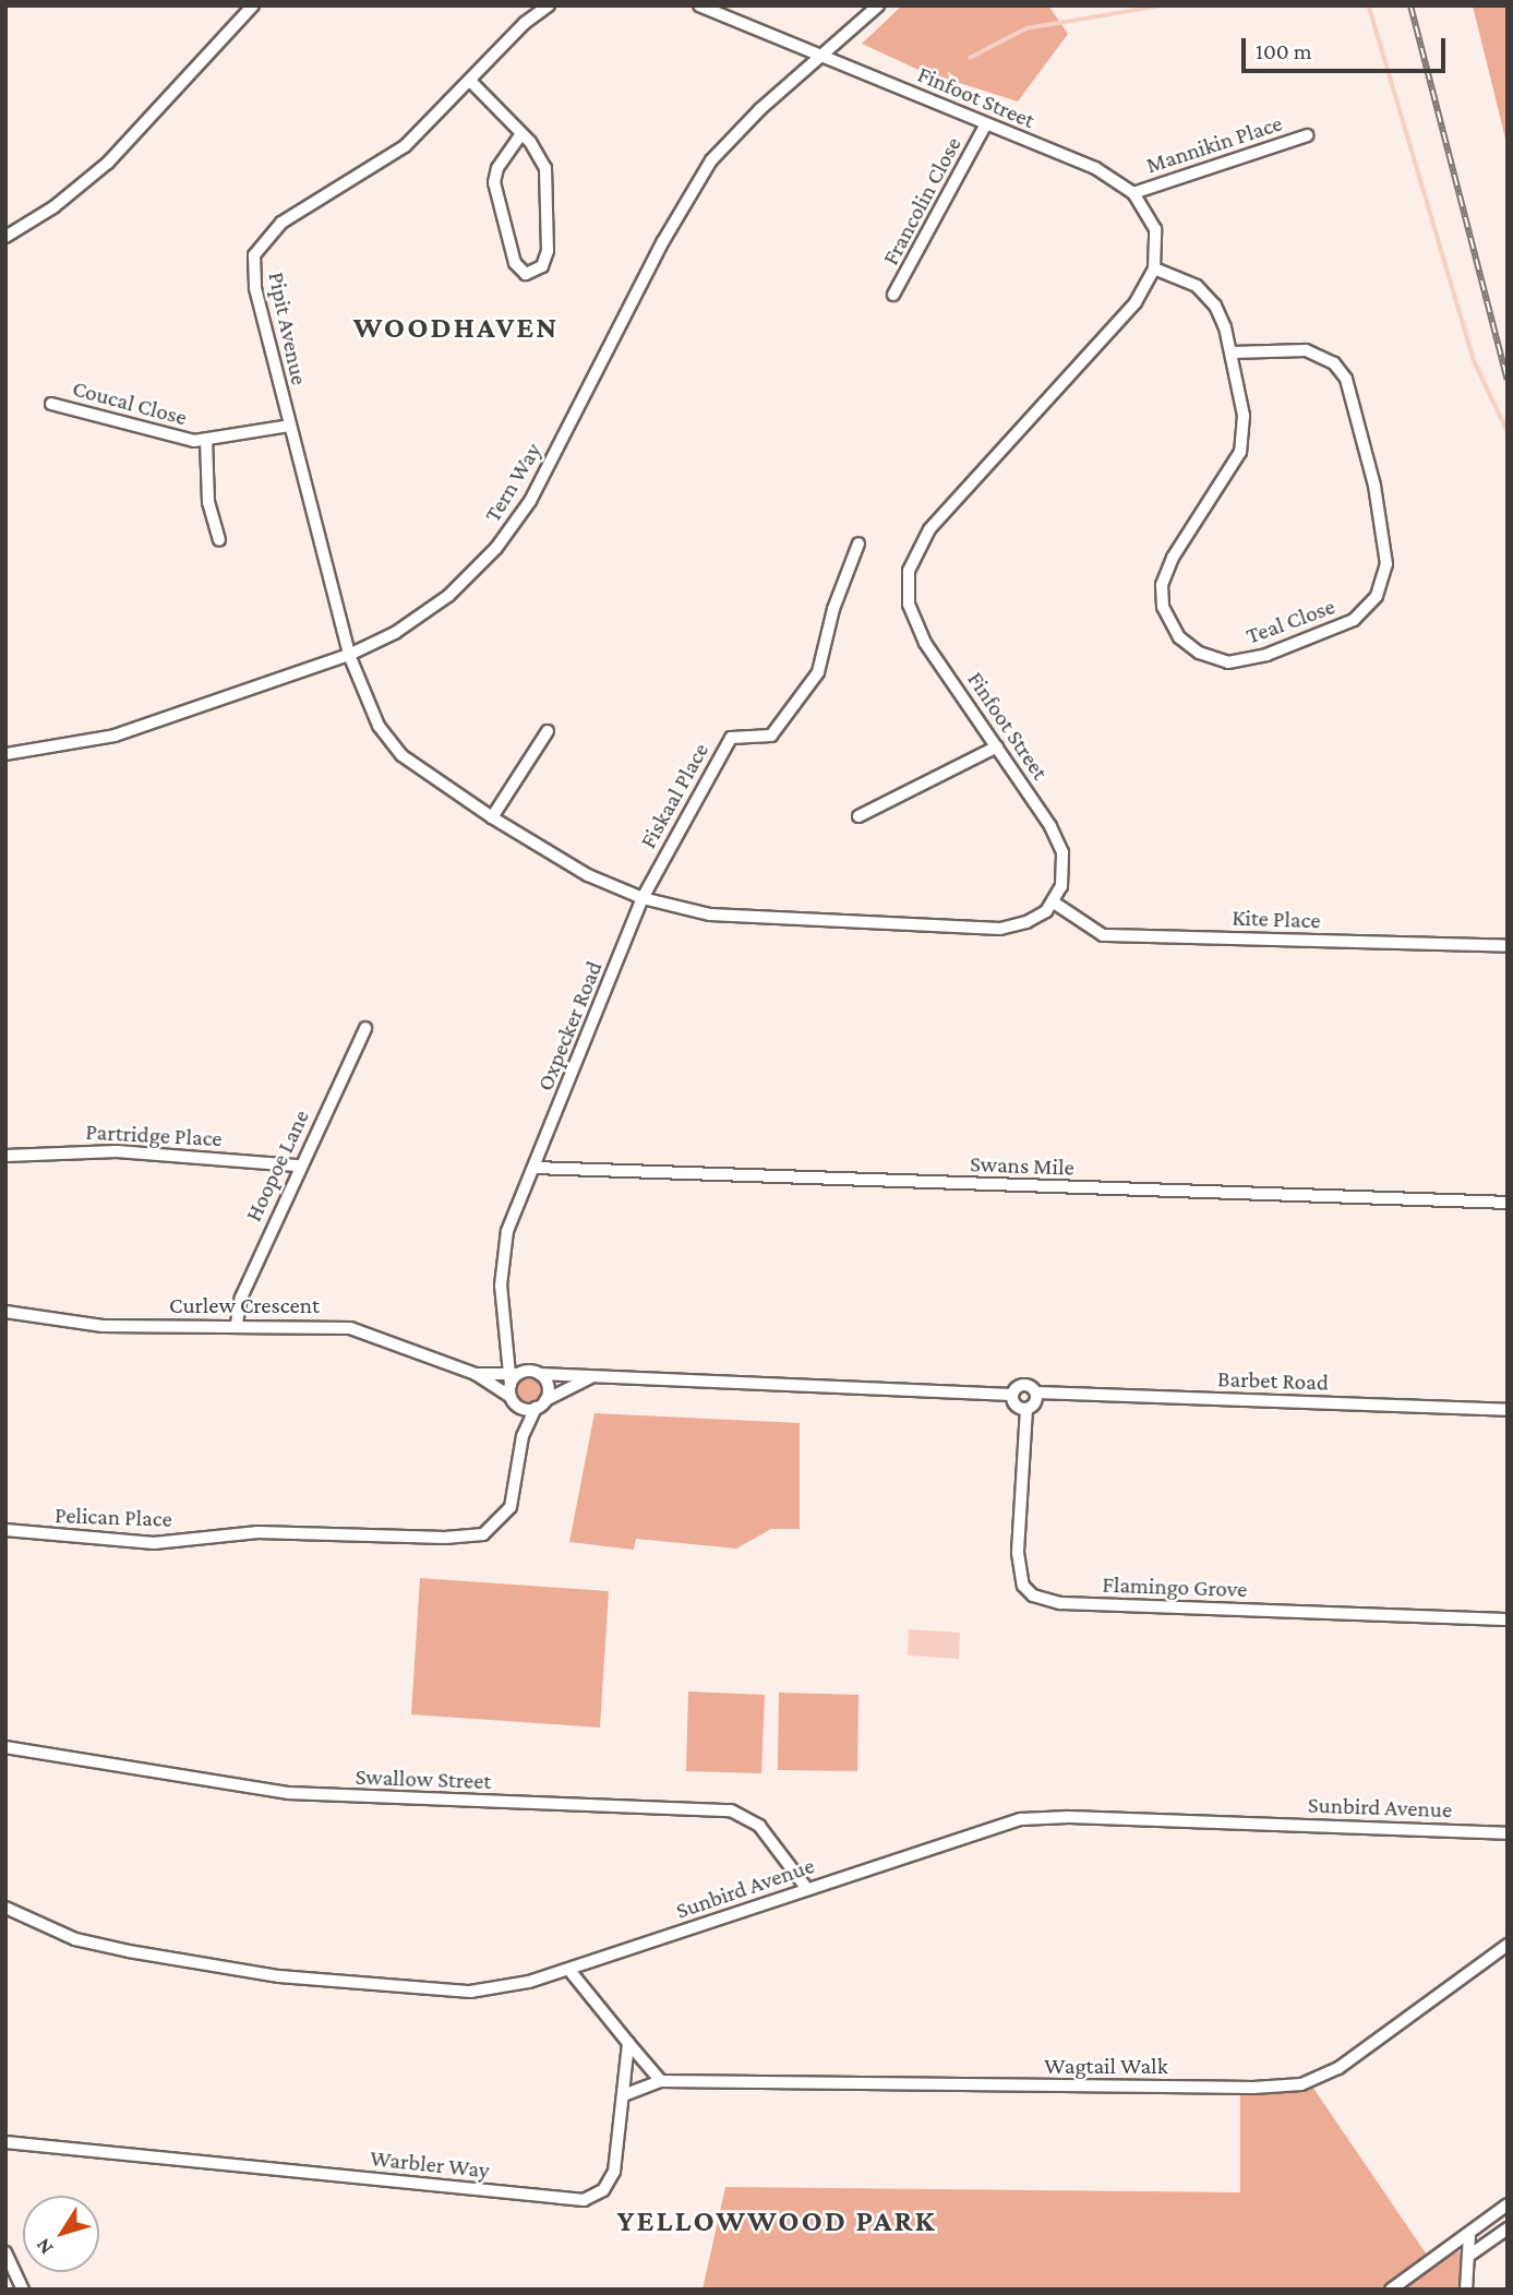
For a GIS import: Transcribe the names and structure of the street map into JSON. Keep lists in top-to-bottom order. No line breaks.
{"streets":{"street":["Finfoot Street","Mannikin Place","Francolin Close","Pipit Avenue","Coucal Close","Tern Way","Teal Close","Fiskaal Place","Kite Place","Oxpecker Road","Partridge Place","Hoopoe Lane","Swans Mile","Curlew Crescent","Barbet Road","Pelican Place","Flamingo Grove","Swallow Street","Sunbird Avenue","Wagtail Walk","Warbler Way"]},"crossings":[["Finfoot Street","Mannikin Place"],["Finfoot Street","Francolin Close"],["Finfoot Street","Tern Way"],["Finfoot Street","Teal Close"],["Finfoot Street","Kite Place"],["Pipit Avenue","Coucal Close"],["Pipit Avenue","Tern Way"],["Fiskaal Place","Oxpecker Road"],["Oxpecker Road","Swans Mile"],["Oxpecker Road","Curlew Crescent"],["Partridge Place","Hoopoe Lane"],["Hoopoe Lane","Curlew Crescent"],["Barbet Road","Flamingo Grove"],["Swallow Street","Sunbird Avenue"],["Wagtail Walk","Warbler Way"]],"districts":["WOODHAVEN","YELLOWWOOD PARK"],"scale_bar":"100 m","north":"bottom left"}
